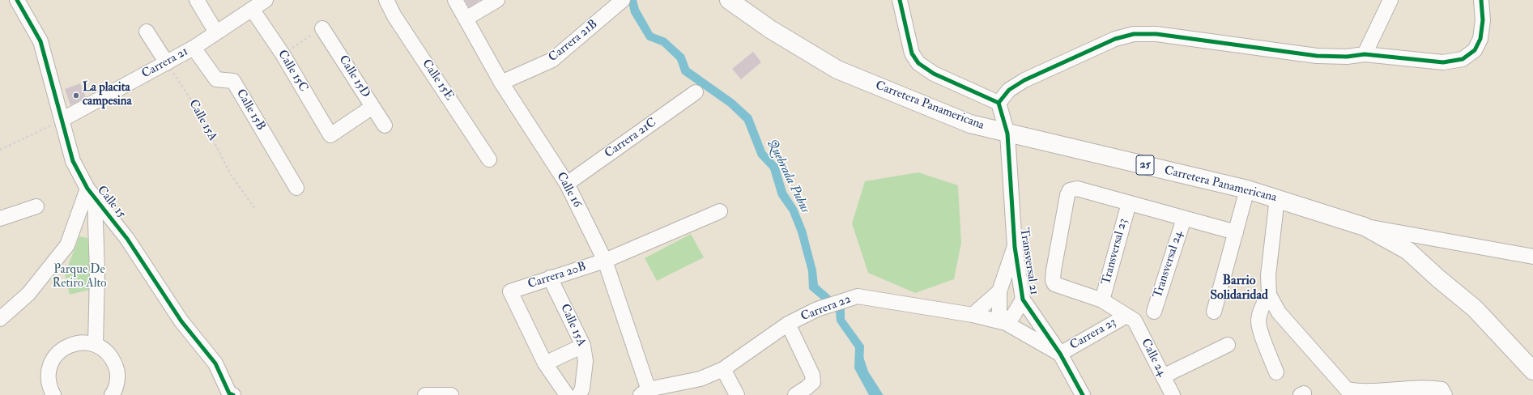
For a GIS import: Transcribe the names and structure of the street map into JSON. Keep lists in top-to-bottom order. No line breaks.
{"streets":{"highway":["Carretera Panamericana","25"],"street":["Carrera 21B","Carrera 21","Calle 15C","Calle 15D","Calle 15E","Calle 15B","Calle 15A","Carrera 21C","Calle 16","Calle 15","Transversal 23","Transversal 21","Transversal 24","Carrera 20B","Carrera 22","Carrera 23","Calle 24"]},"crossings":[["Carrera 21B","Calle 16"],["Carrera 21","Calle 15C"],["Carrera 21","Calle 15B"],["Carrera 21","Calle 15A"],["Carrera 21","Calle 15"],["Calle 15C","Calle 15D"],["Carretera Panamericana","Transversal 21"],["Calle 15A","Carrera 20B"],["Carrera 21C","Calle 16"],["Calle 16","Carrera 20B"],["Calle 16","Carrera 22"],["Transversal 21","Carrera 22"],["Transversal 21","Carrera 23"],["Carrera 22","Carrera 23"],["Carrera 23","Calle 24"]],"districts":["Barrio Solidaridad"],"water":["Quebrada Pubus"],"parks":["Parque De Retiro Alto"],"places":["La placita campesina"]}
